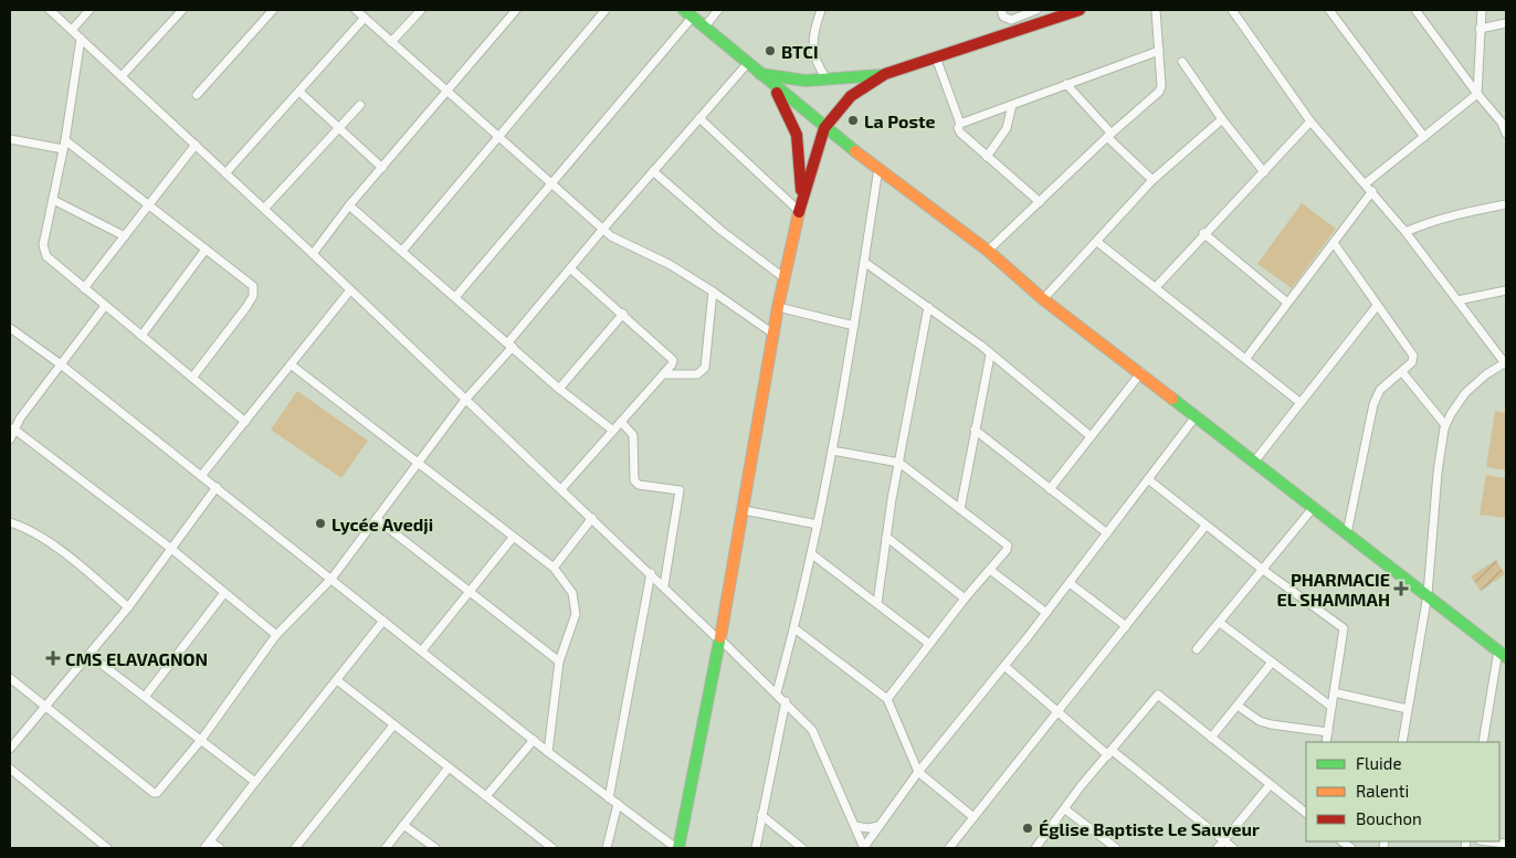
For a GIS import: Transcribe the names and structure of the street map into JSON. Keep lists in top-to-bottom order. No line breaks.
{"places":{"other":["BTCI","La Poste","Lycée Avedji","Église Baptiste Le Sauveur"],"health":["PHARMACIE EL SHAMMAH","CMS ELAVAGNON"]},"legend":["Fluide","Ralenti","Bouchon"]}
